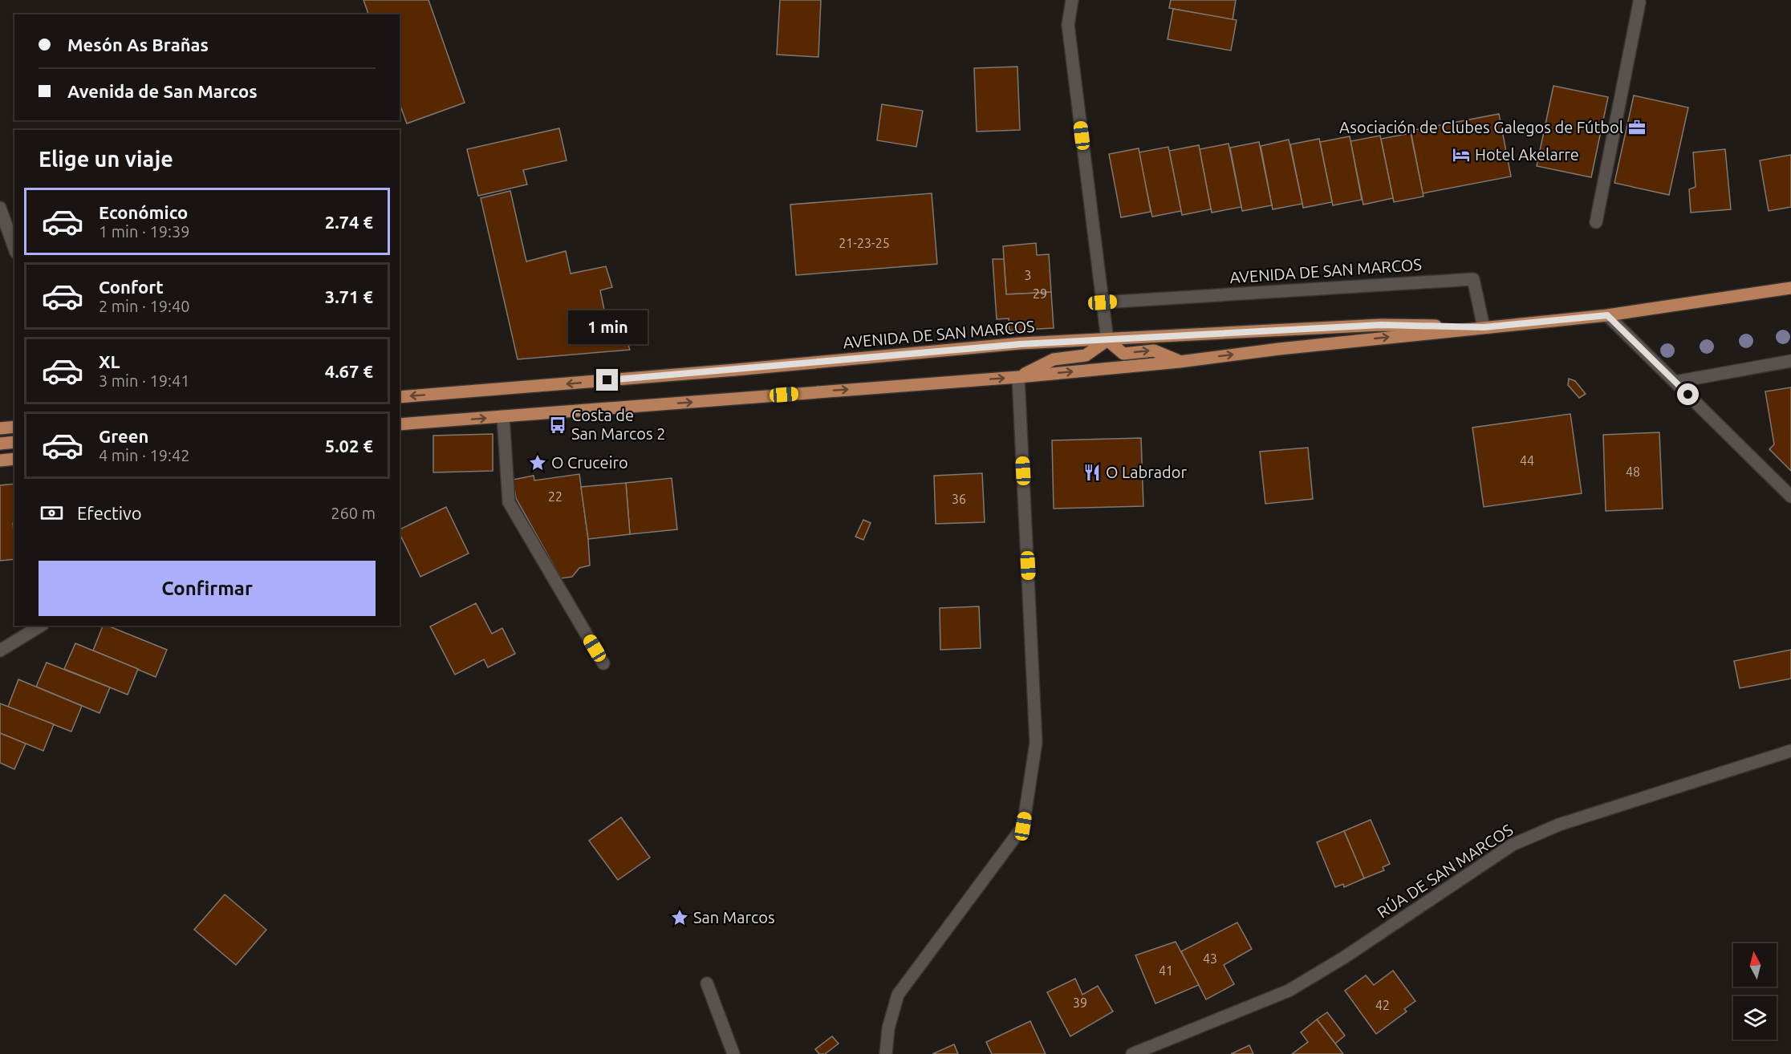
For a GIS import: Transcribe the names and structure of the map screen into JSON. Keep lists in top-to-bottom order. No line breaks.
{"streets":{"main road":["AVENIDA DE SAN MARCOS"],"street":["RÚA DE SAN MARCOS"]},"places":{"office":["Asociación de Clubes Galegos de Fútbol"],"hotel":["Hotel Akelarre"],"bus stop":["Costa de San Marcos 2"],"place":["O Cruceiro","San Marcos"],"restaurant":["O Labrador"]},"house_numbers":["21-23-25","3","29","44","48","22","36","43","41","39","42"],"north":"top","page":{"banner":["Mesón As Brañas","Avenida de San Marcos"],"heading":"Elige un viaje","list":[{"name":"Económico","note":"1 min · 19:39","value":"2.74 €"},{"name":"Confort","note":"2 min · 19:40","value":"3.71 €"},{"name":"XL","note":"3 min · 19:41","value":"4.67 €"},{"name":"Green","note":"4 min · 19:42","value":"5.02 €"}],"bubble":"1 min","pay":["Efectivo","260 m"],"buttons":"Confirmar"}}
